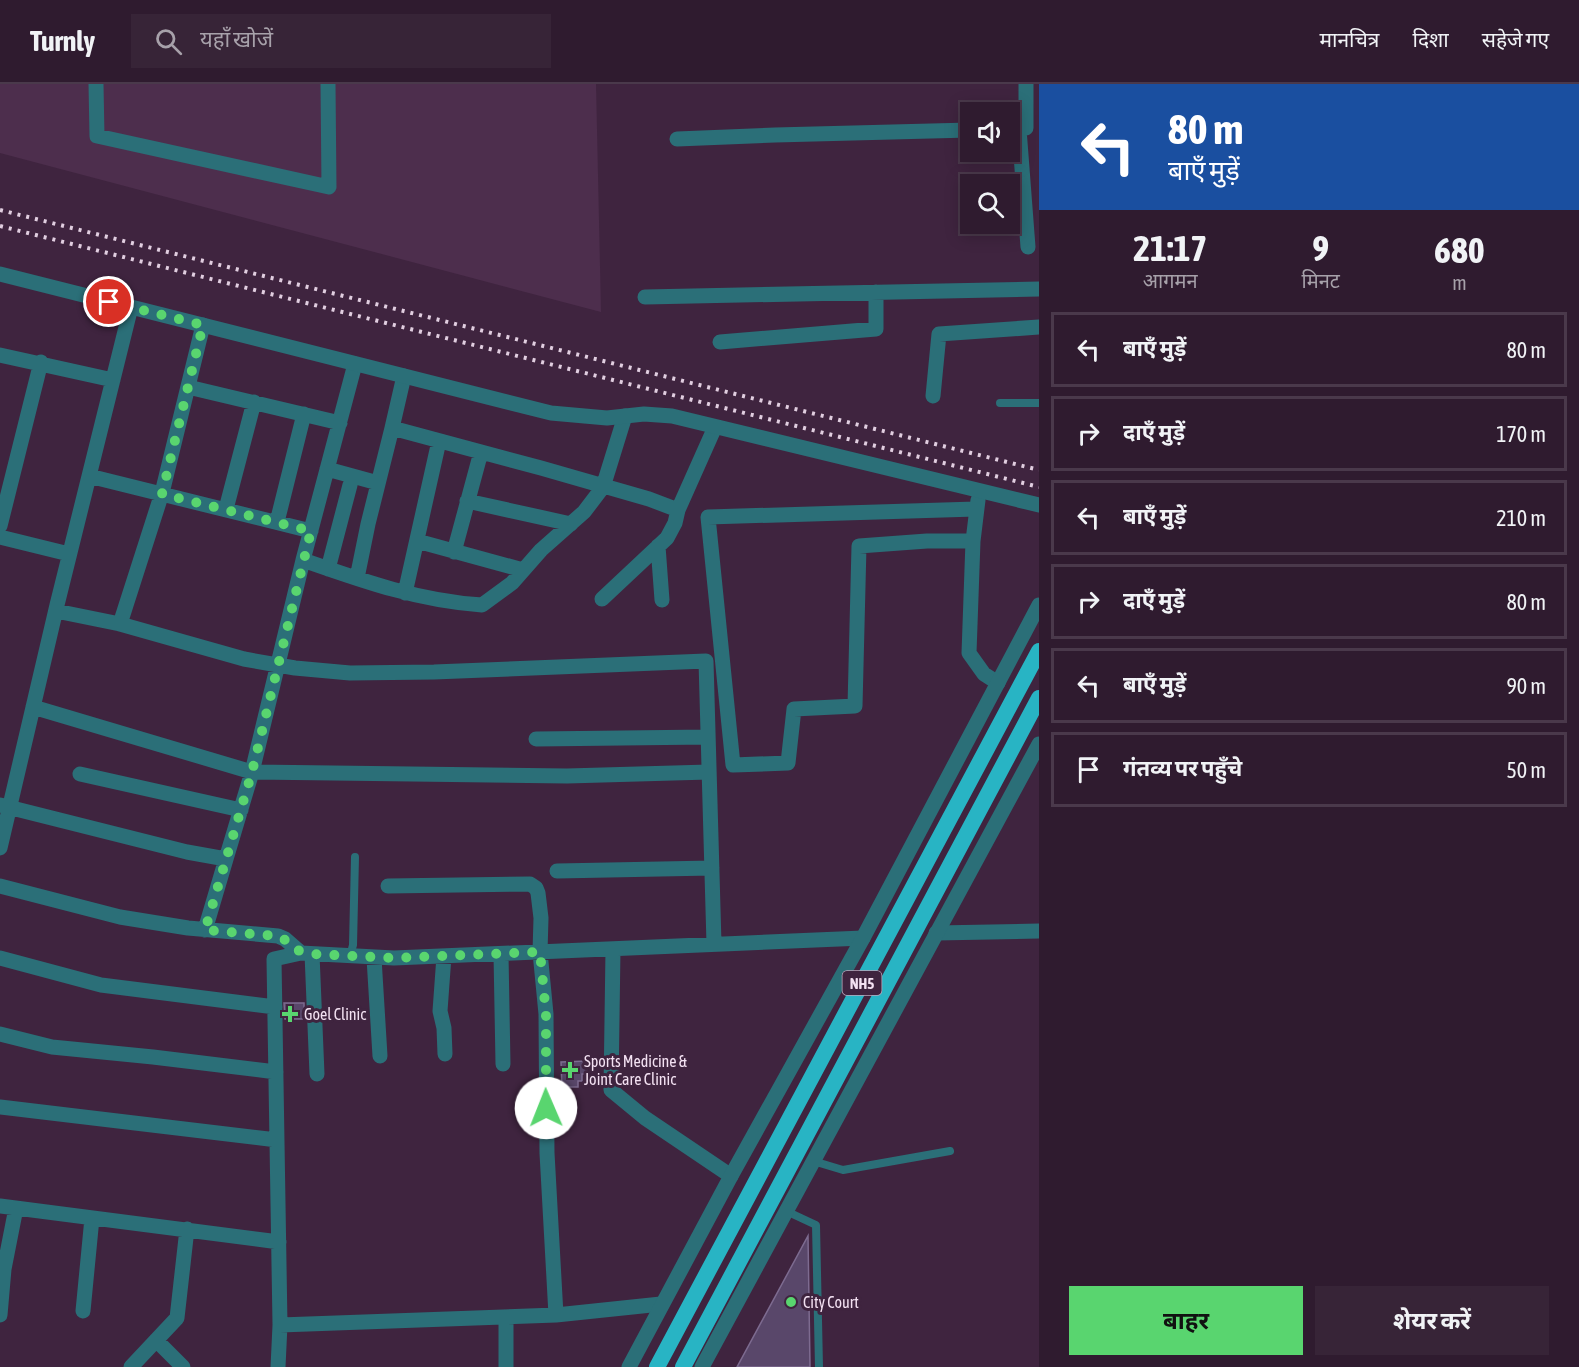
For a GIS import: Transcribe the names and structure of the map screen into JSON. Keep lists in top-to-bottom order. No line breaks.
{"streets":{"highway":["NH5"]},"places":{"health":["Goel Clinic","Sports Medicine & Joint Care Clinic"],"other":["City Court"]},"page":{"header":"Turnly","search":"यहाँ खोजें","nav":["मानचित्र","दिशा","सहेजे गए"],"turn":["80 m","बाएँ मुड़ें"],"eta":["21:17","आगमन","9","मिनट","680","m"],"list":[{"name":"बाएँ मुड़ें","value":"80 m"},{"name":"दाएँ मुड़ें","value":"170 m"},{"name":"बाएँ मुड़ें","value":"210 m"},{"name":"दाएँ मुड़ें","value":"80 m"},{"name":"बाएँ मुड़ें","value":"90 m"},{"name":"गंतव्य पर पहुँचे","value":"50 m"}],"buttons":["बाहर","शेयर करें"]}}
